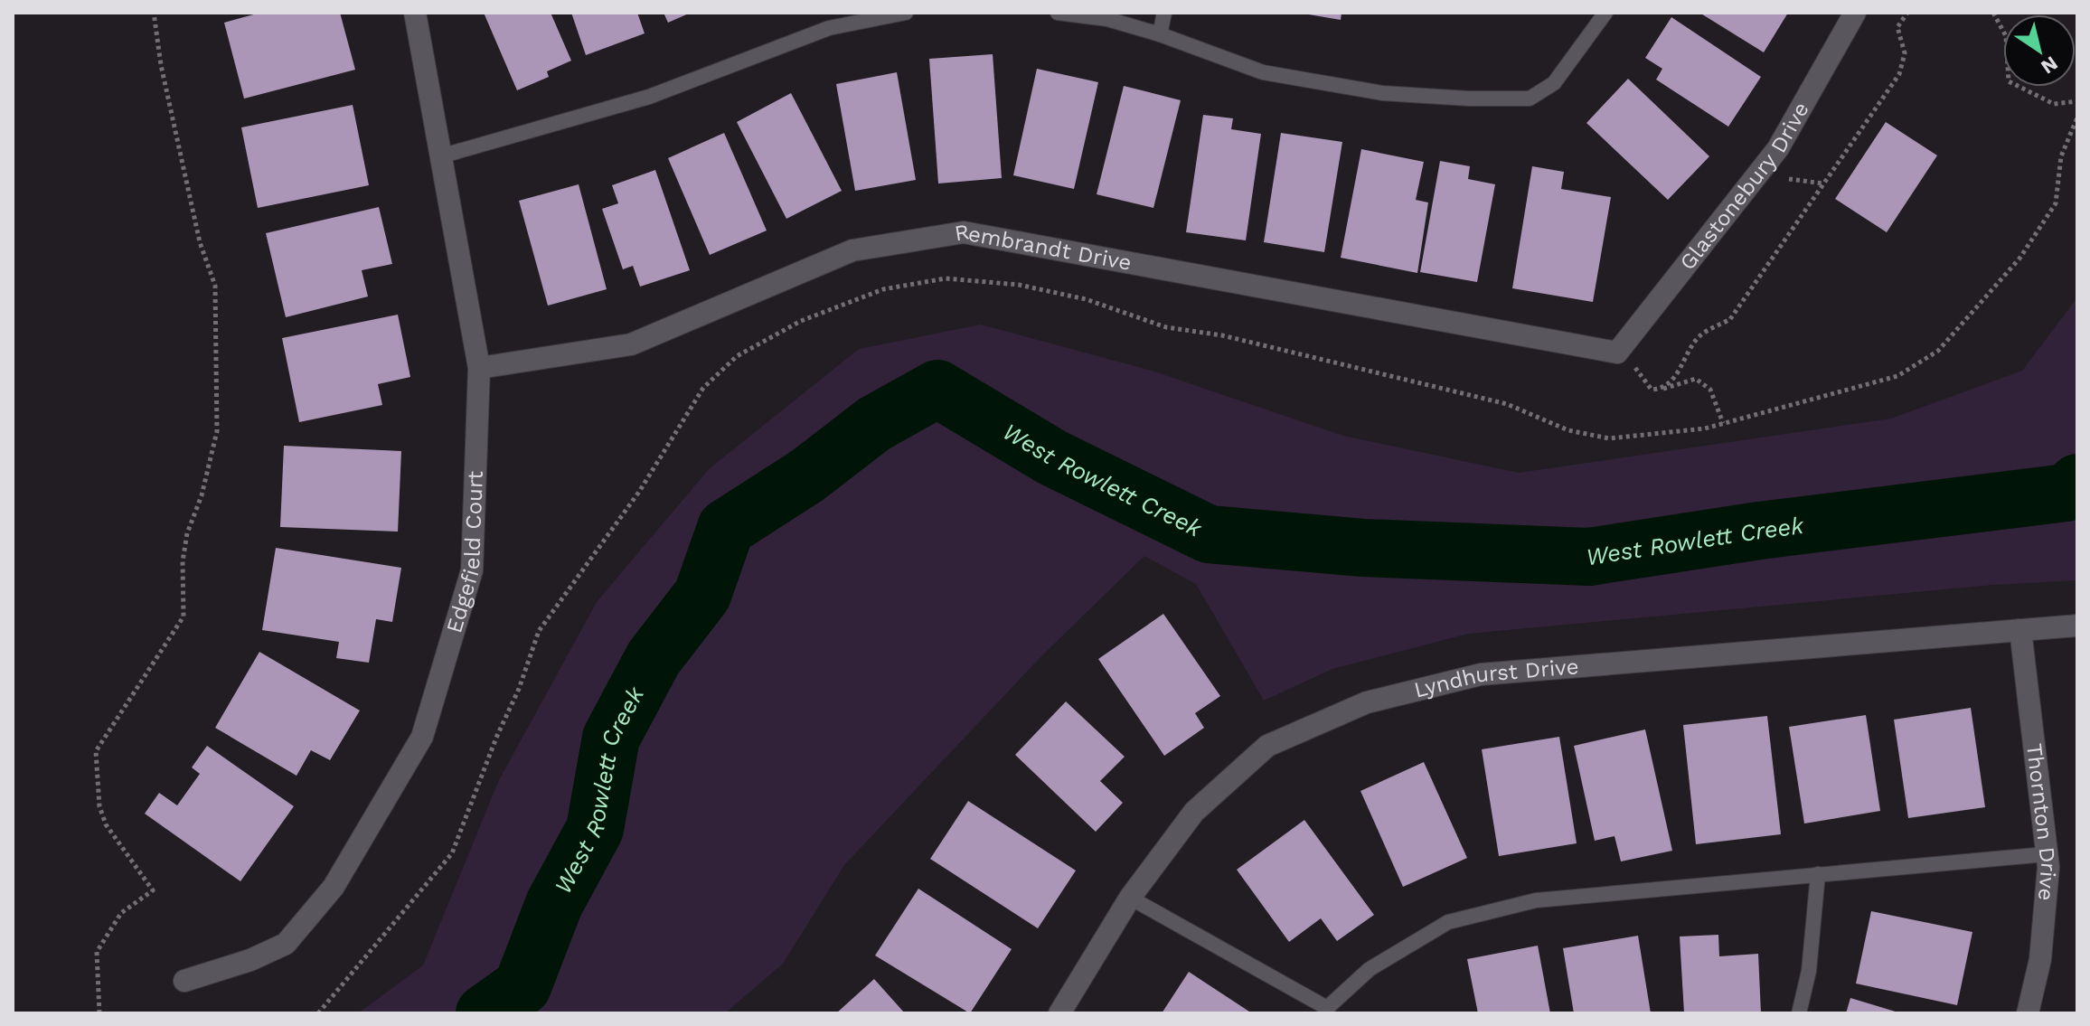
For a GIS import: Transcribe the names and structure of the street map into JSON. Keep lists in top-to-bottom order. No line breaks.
{"streets":{"street":["Glastonebury Drive","Rembrandt Drive","Edgefield Court","Lyndhurst Drive","Thornton Drive"]},"crossings":[["Glastonebury Drive","Rembrandt Drive"],["Rembrandt Drive","Edgefield Court"],["Lyndhurst Drive","Thornton Drive"]],"water":["West Rowlett Creek"],"north":"bottom right"}
